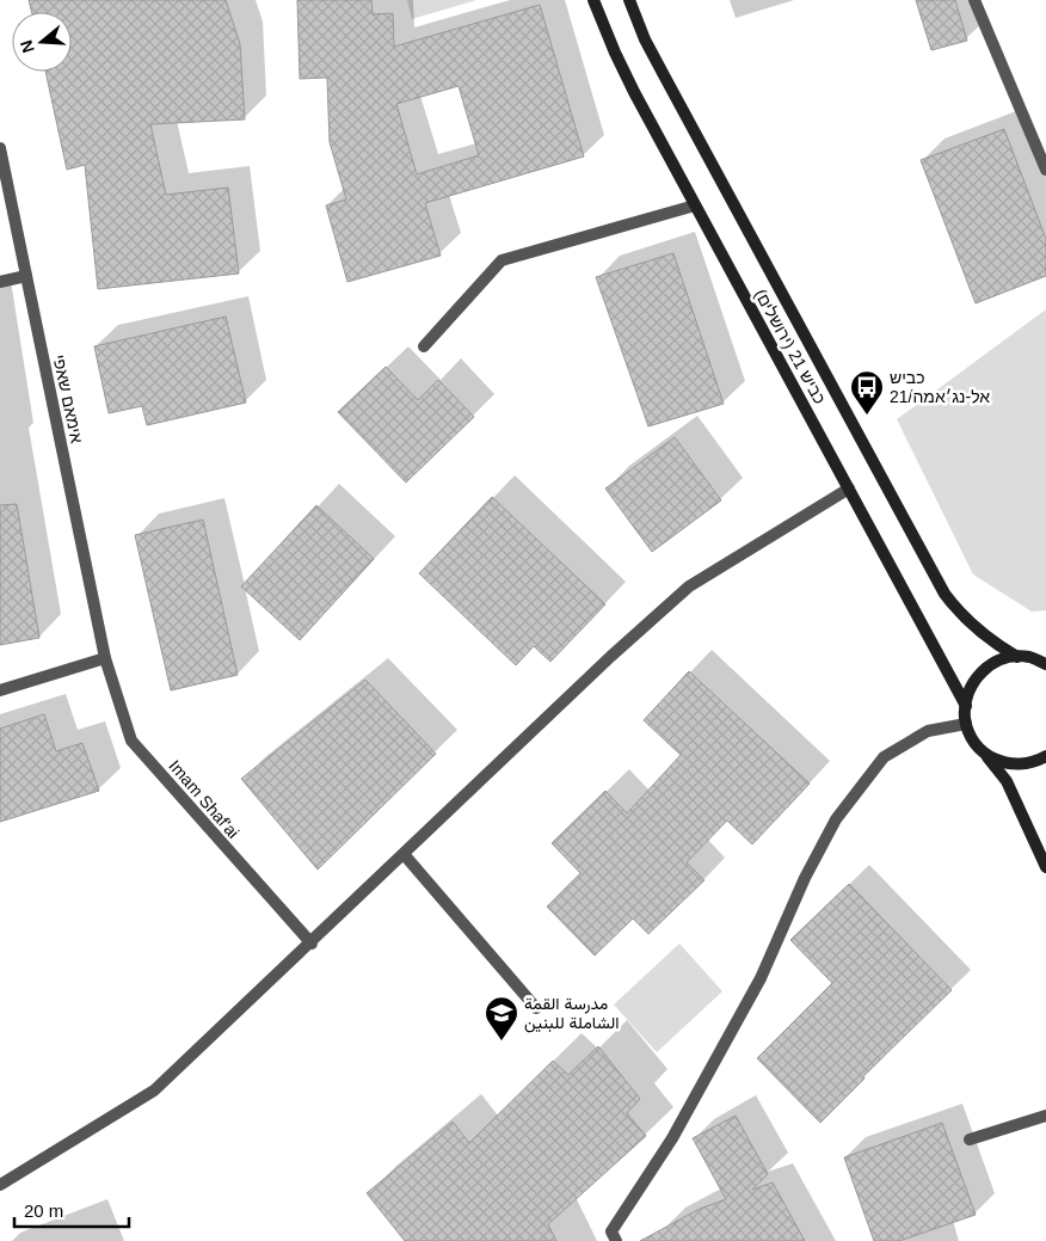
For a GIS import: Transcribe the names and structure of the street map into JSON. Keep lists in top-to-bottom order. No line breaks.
{"streets":{"main road":["כביש 21 (ירושלים)"],"street":["אימאם שאפי","Imam Shaf'ai"]},"crossings":[["אימאם שאפי","Imam Shaf'ai"]],"places":{"bus stop":["כביש 21/אל-נג׳אמה"],"school or university":["مدرسة القمة الشاملة للبنين"]},"scale_bar":"20 m","north":"left"}
